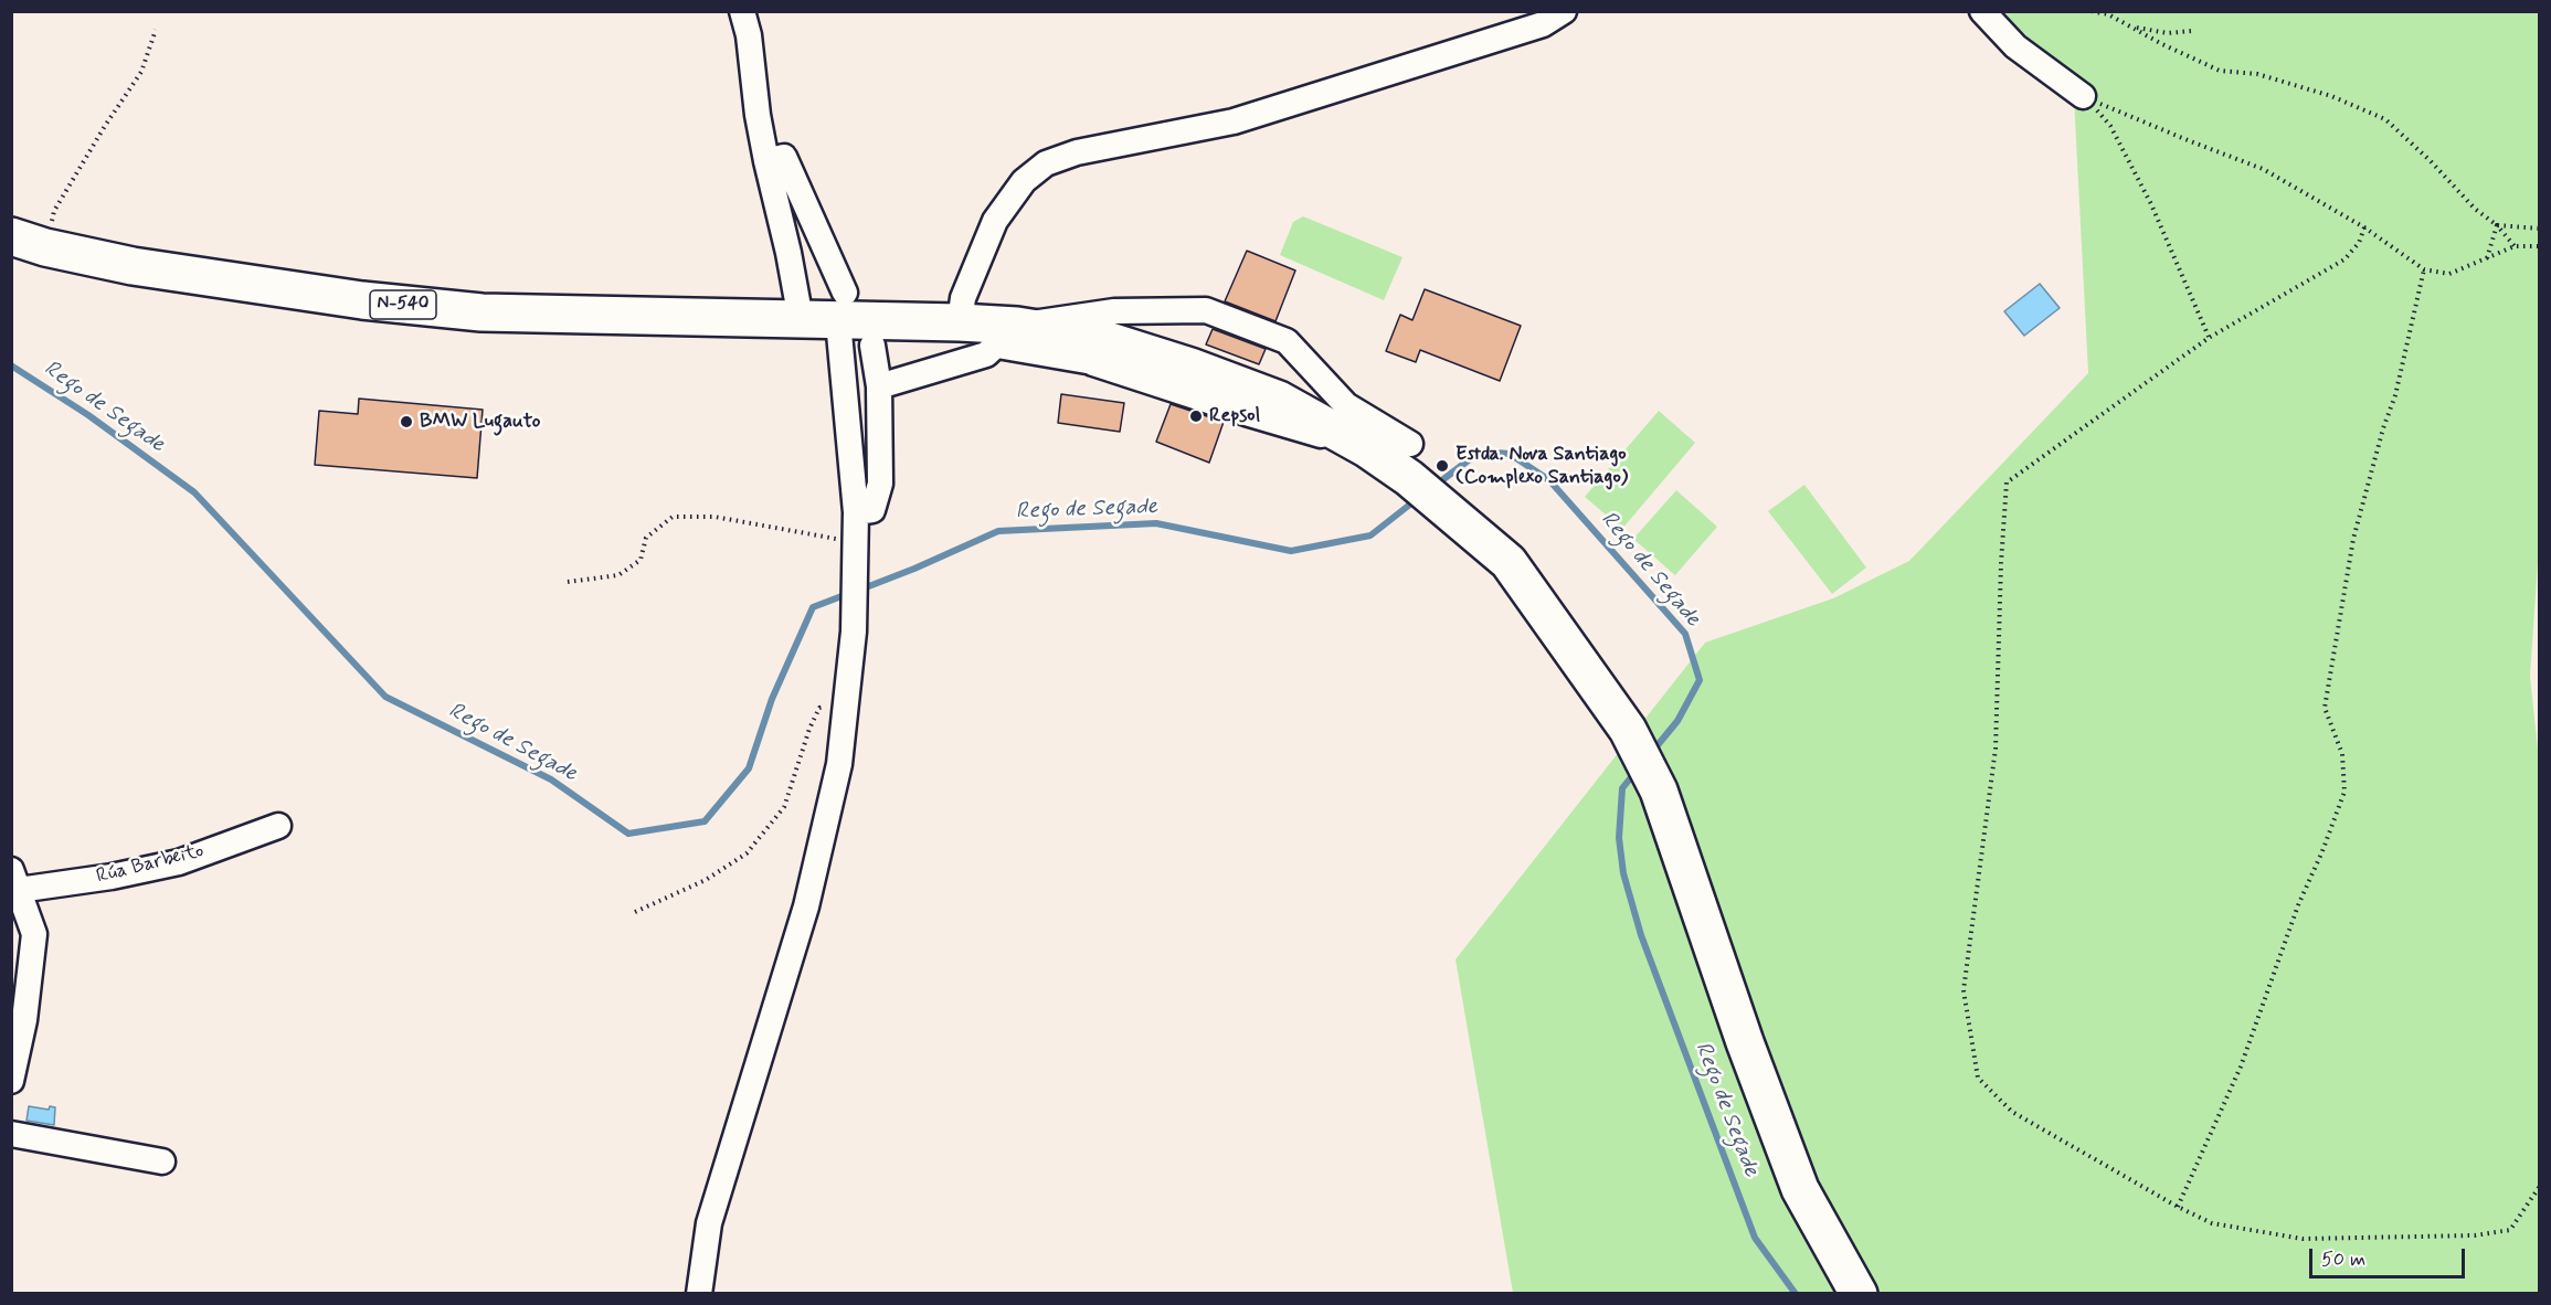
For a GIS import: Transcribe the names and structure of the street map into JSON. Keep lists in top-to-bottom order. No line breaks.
{"streets":{"highway":["N-540"],"street":["Rúa Barbeito"]},"water":["Rego de Segade"],"places":["Repsol","BMW Lugauto","Estda. Nova Santiago (Complexo Santiago)"],"scale_bar":"50 m"}
